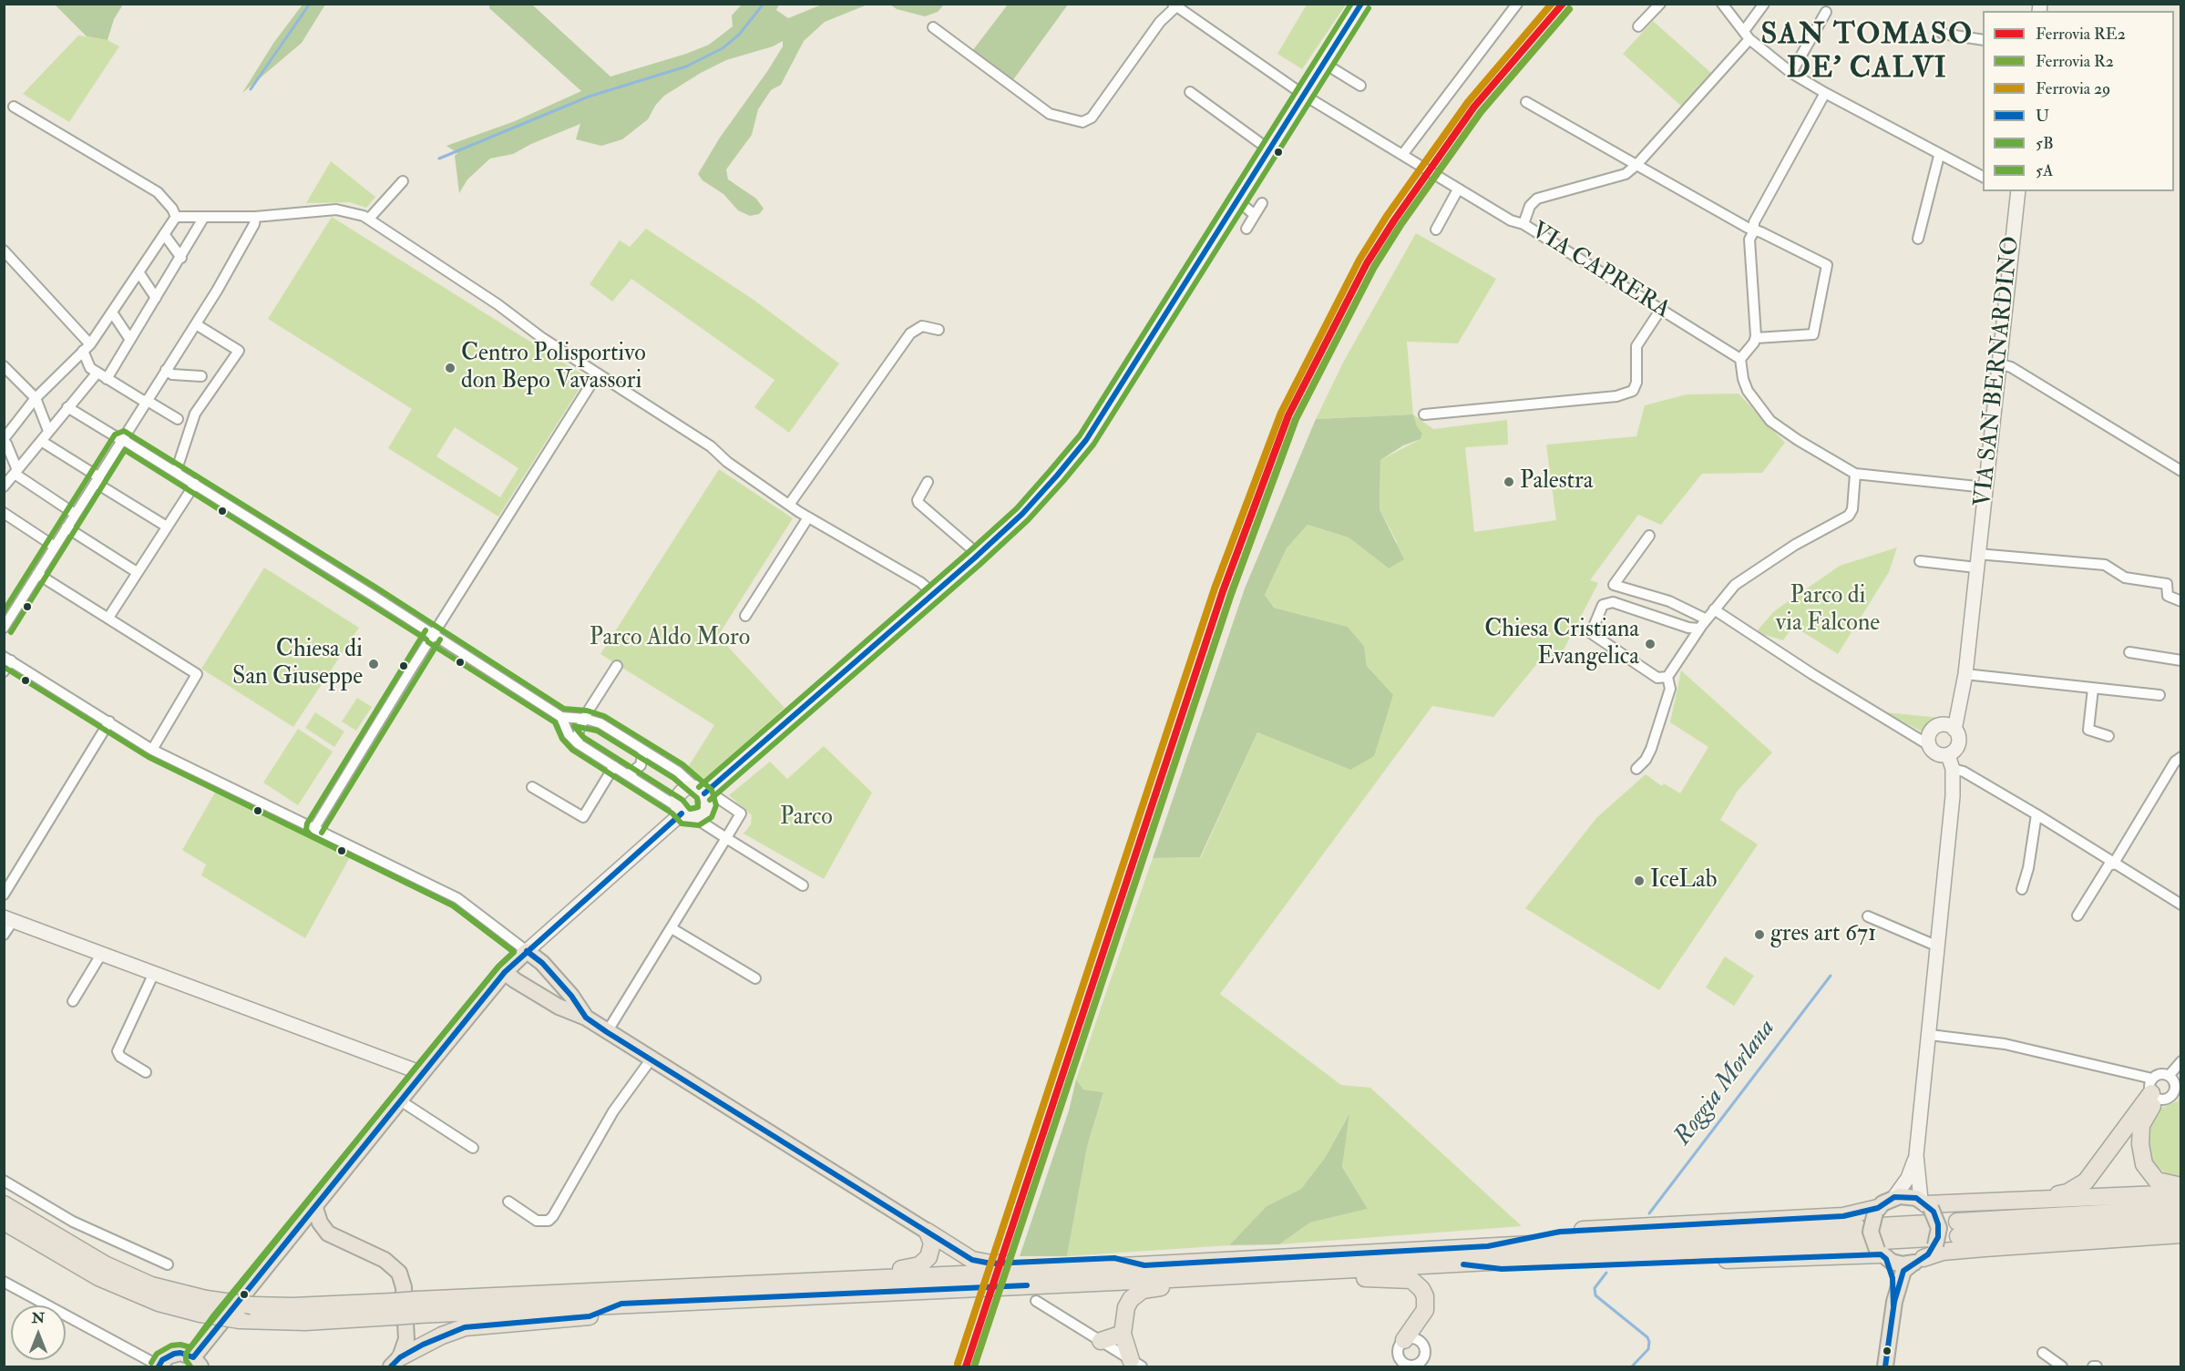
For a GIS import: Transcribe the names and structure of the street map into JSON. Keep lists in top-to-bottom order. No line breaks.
{"streets":{"main road":["VIA SAN BERNARDINO"],"street":["VIA CAPRERA"]},"districts":["SAN TOMASO DE' CALVI"],"water":["Roggia Morlana"],"parks":["Parco di via Falcone","Parco Aldo Moro","Parco"],"places":["Centro Polisportivo don Bepo Vavassori","Palestra","Chiesa Cristiana Evangelica","Chiesa di San Giuseppe","IceLab","gres art 671"],"lines":["rail line RE2","rail line 29","transit line U","transit line 5A","transit line 5B","rail line R2"],"legend":["Ferrovia RE2","Ferrovia R2","Ferrovia 29","U","5B","5A"],"north":"top"}
